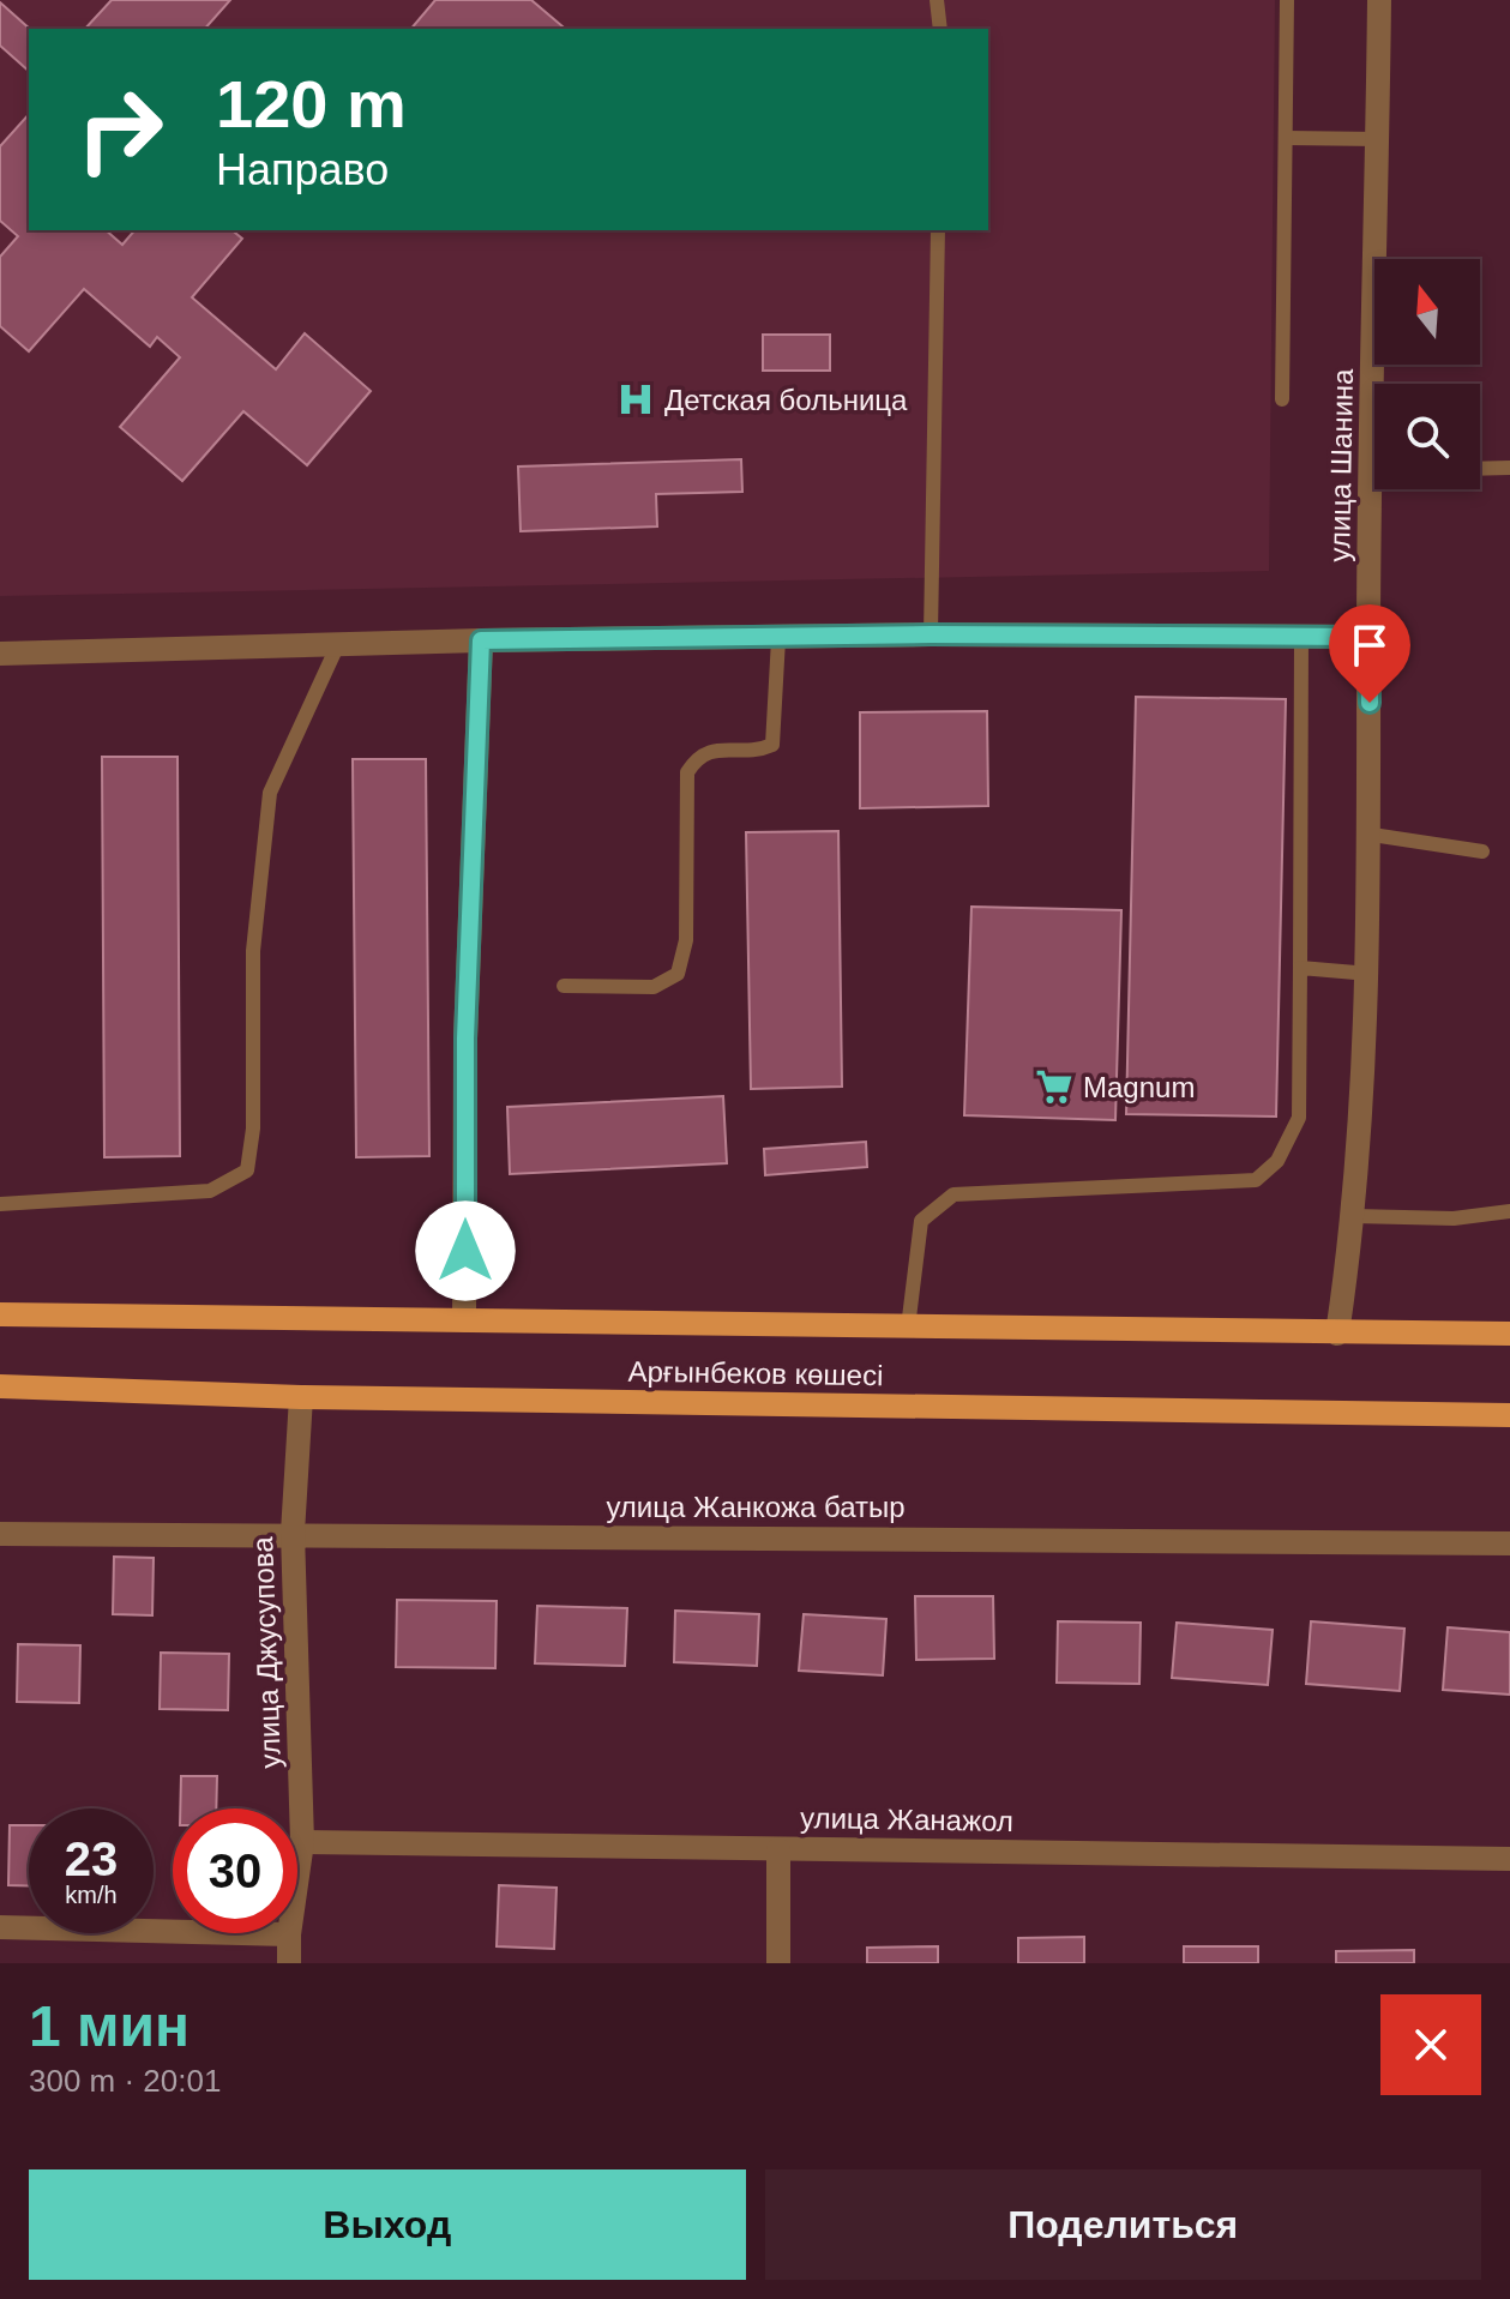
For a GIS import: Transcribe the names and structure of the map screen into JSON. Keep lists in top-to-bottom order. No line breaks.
{"streets":{"main road":["Арғынбеков көшесі"],"street":["улица Шанина","улица Жанкожа батыр","улица Джусупова","улица Жанажол"]},"crossings":[["улица Шанина","Арғынбеков көшесі"],["Арғынбеков көшесі","улица Джусупова"],["улица Жанкожа батыр","улица Джусупова"],["улица Джусупова","улица Жанажол"]],"places":{"hospital":["Детская больница"],"supermarket":["Magnum"]},"north":"top","page":{"turn":["120 m","Направо"],"speed":"23 km/h","limit":"30","heading":["1 мин","300 m · 20:01"],"buttons":["Выход","Поделиться"]}}
